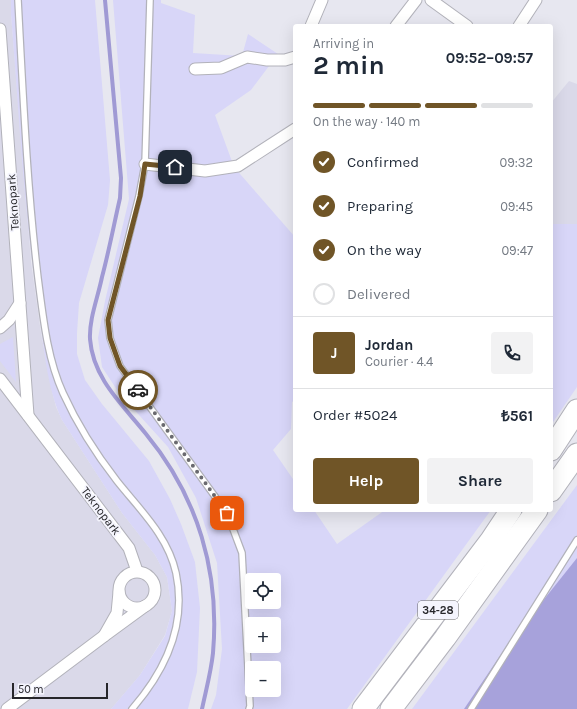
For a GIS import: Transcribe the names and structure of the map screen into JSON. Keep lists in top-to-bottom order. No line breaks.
{"streets":{"highway":["34-28"],"street":["Teknopark"]},"scale_bar":"50 m","page":{"heading":["2 min","Arriving in","09:52–09:57"],"panel":["Jordan","Courier · 4.4","Order #5024","₺561"],"bar":"On the way · 140 m","list":[["Confirmed","09:32"],["Preparing","09:45"],["On the way","09:47"],"Delivered"],"round":"J","buttons":["Help","Share"],"map_buttons":["+","−"],"scale":"50 m"}}
